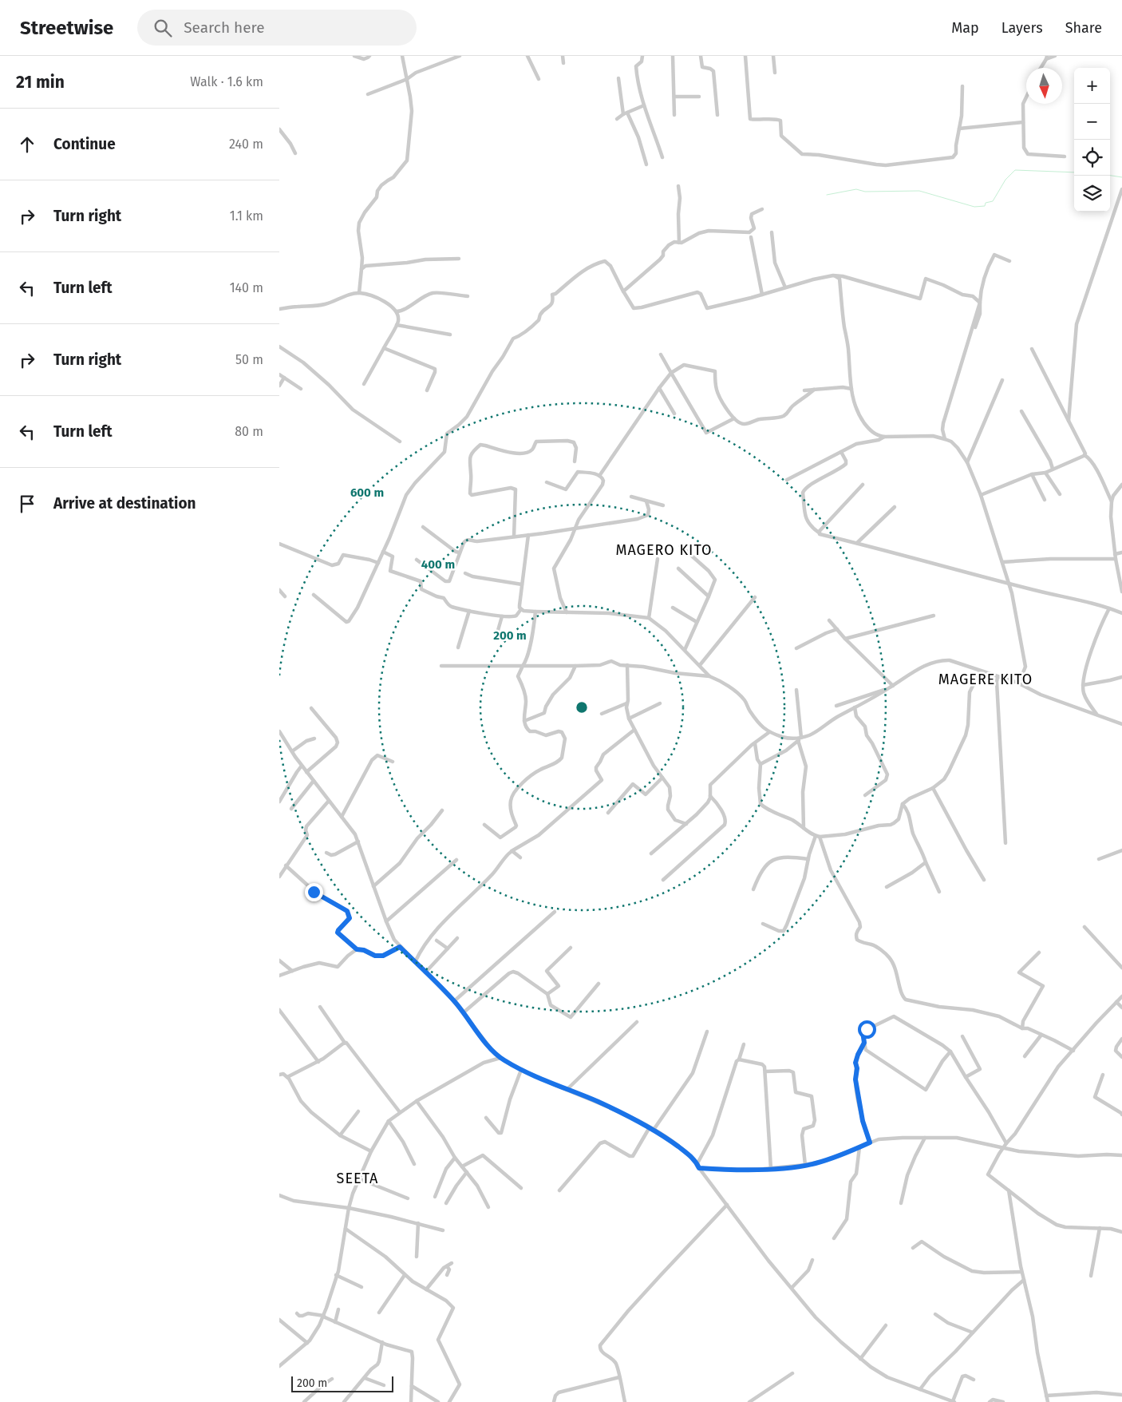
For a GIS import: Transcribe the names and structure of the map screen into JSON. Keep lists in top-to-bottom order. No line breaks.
{"districts":["MAGERO KITO","MAGERE KITO","SEETA"],"scale_bar":"200 m","north":"bottom","page":{"header":"Streetwise","search":"Search here","nav":["Map","Layers","Share"],"heading":["21 min","Walk · 1.6 km"],"map_buttons":["+","−"],"list":[["Continue","240 m"],["Turn right","1.1 km"],["Turn left","140 m"],["Turn right","50 m"],["Turn left","80 m"],"Arrive at destination"],"scale":"200 m"},"rings":["600 m","400 m","200 m"]}
